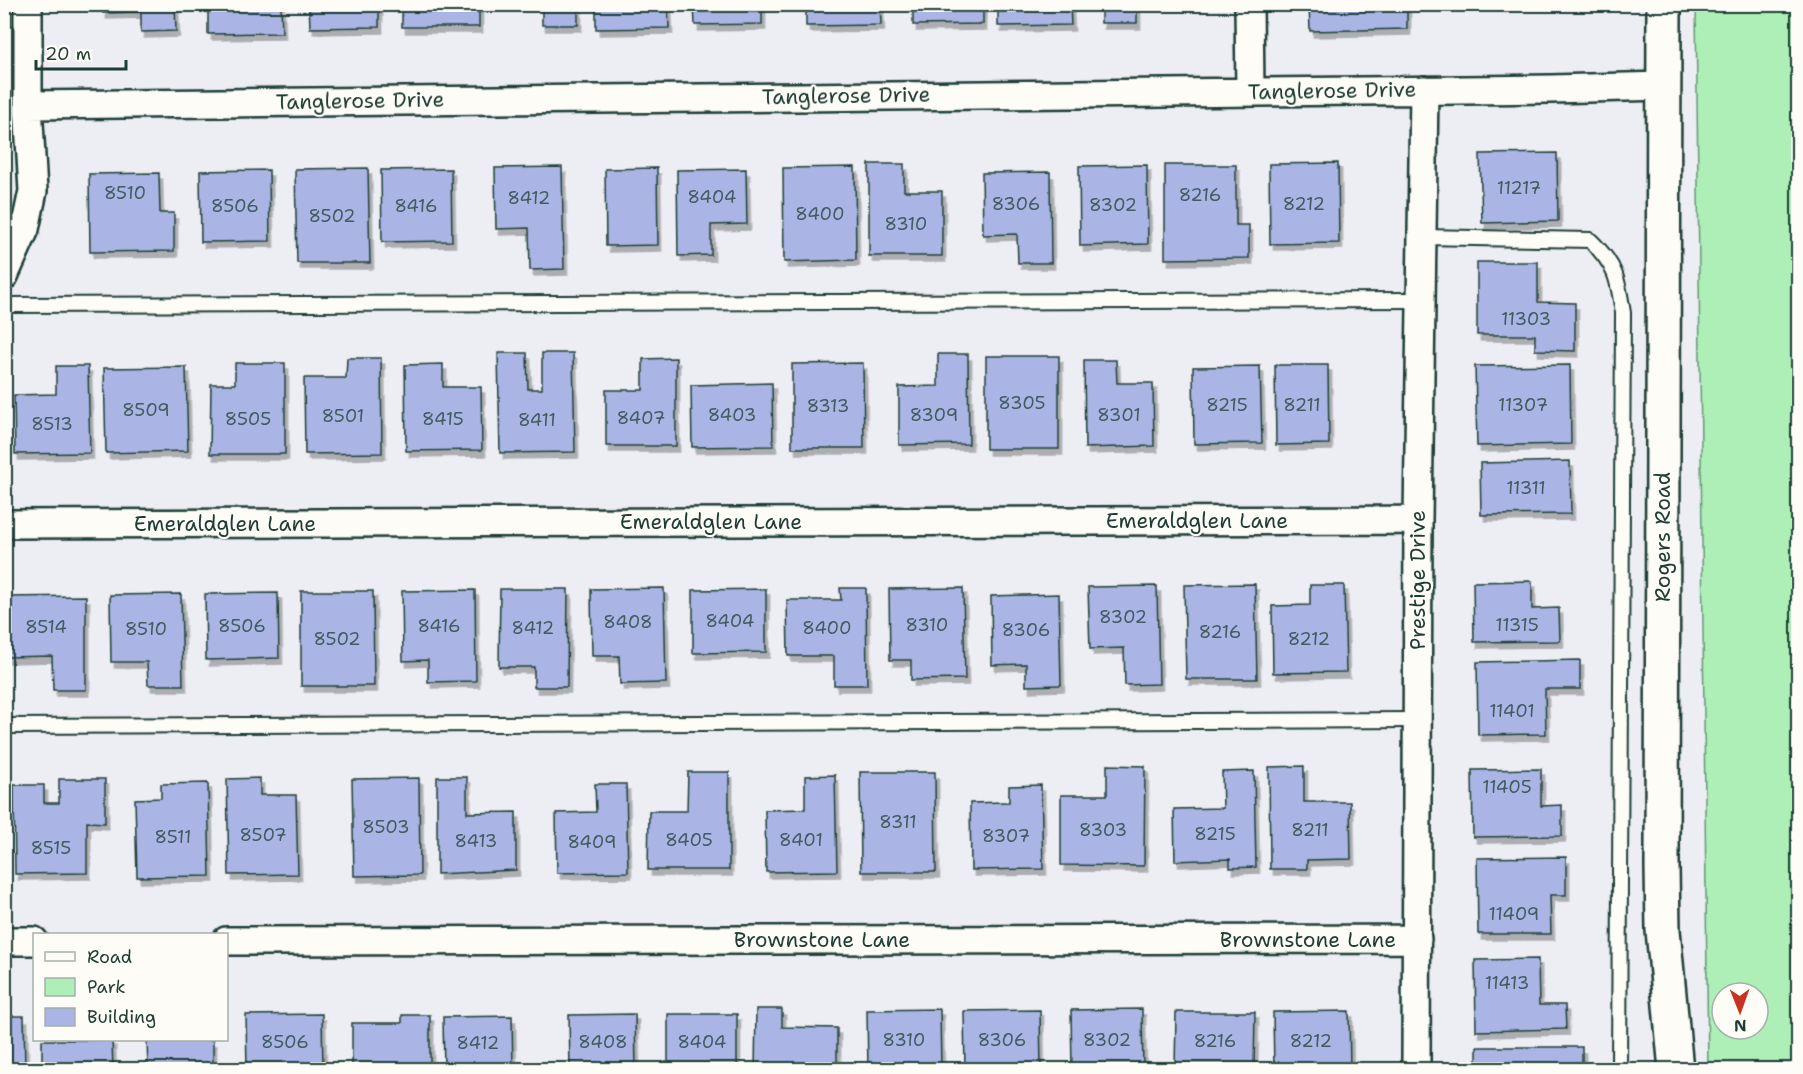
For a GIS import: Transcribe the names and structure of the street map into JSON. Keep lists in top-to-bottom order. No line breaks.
{"streets":{"street":["Tanglerose Drive","Emeraldglen Lane","Rogers Road","Prestige Drive","Brownstone Lane"]},"crossings":[["Tanglerose Drive","Rogers Road"],["Tanglerose Drive","Prestige Drive"],["Emeraldglen Lane","Prestige Drive"],["Prestige Drive","Brownstone Lane"]],"house_numbers":["11217","8510","8216","8404","8412","8306","8212","8302","8506","8416","8400","8502","8310","11303","8305","8215","8211","11307","8313","8509","8403","8309","8301","8501","8407","8505","8415","8411","8513","11311","8302","8404","8408","8310","11315","8506","8416","8514","8412","8400","8510","8306","8216","8502","8212","11401","11405","8311","8503","8303","8211","8215","8507","8307","8511","8405","8401","8413","8409","8515","11409","11413","8310","8306","8302","8216","8212","8506","8408","8404","8412"],"legend":["Road","Park","Building"],"scale_bar":"20 m","north":"bottom"}
